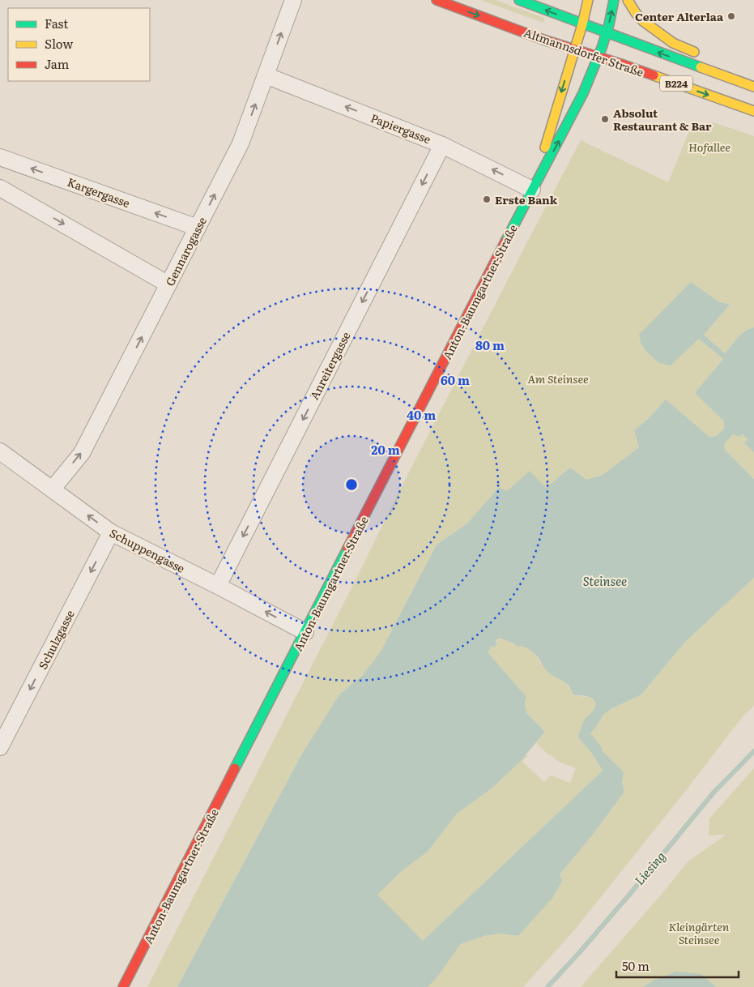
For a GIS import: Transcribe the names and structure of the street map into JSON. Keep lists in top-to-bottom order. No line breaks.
{"streets":{"main road":["Altmannsdorfer Straße","B224","Anton-Baumgartner-Straße"],"street":["Papiergasse","Kargergasse","Gennarogasse","Anreitergasse","Schuppengasse","Schulzgasse"]},"crossings":[["Altmannsdorfer Straße","Anton-Baumgartner-Straße"],["B224","Anton-Baumgartner-Straße"],["Papiergasse","Gennarogasse"],["Papiergasse","Anton-Baumgartner-Straße"],["Papiergasse","Anreitergasse"],["Kargergasse","Gennarogasse"],["Gennarogasse","Schuppengasse"],["Anton-Baumgartner-Straße","Schuppengasse"],["Anreitergasse","Schuppengasse"],["Schuppengasse","Schulzgasse"]],"one_way":["Papiergasse","Gennarogasse","Anreitergasse","Schuppengasse","Schulzgasse"],"water":["Steinsee","Liesing"],"parks":["Hofallee","Am Steinsee","Kleingärten Steinsee"],"places":["Center Alterlaa","Absolut Restaurant & Bar","Erste Bank"],"legend":["Fast","Slow","Jam"],"scale_bar":"50 m","rings":["80 m","60 m","40 m","20 m"]}
